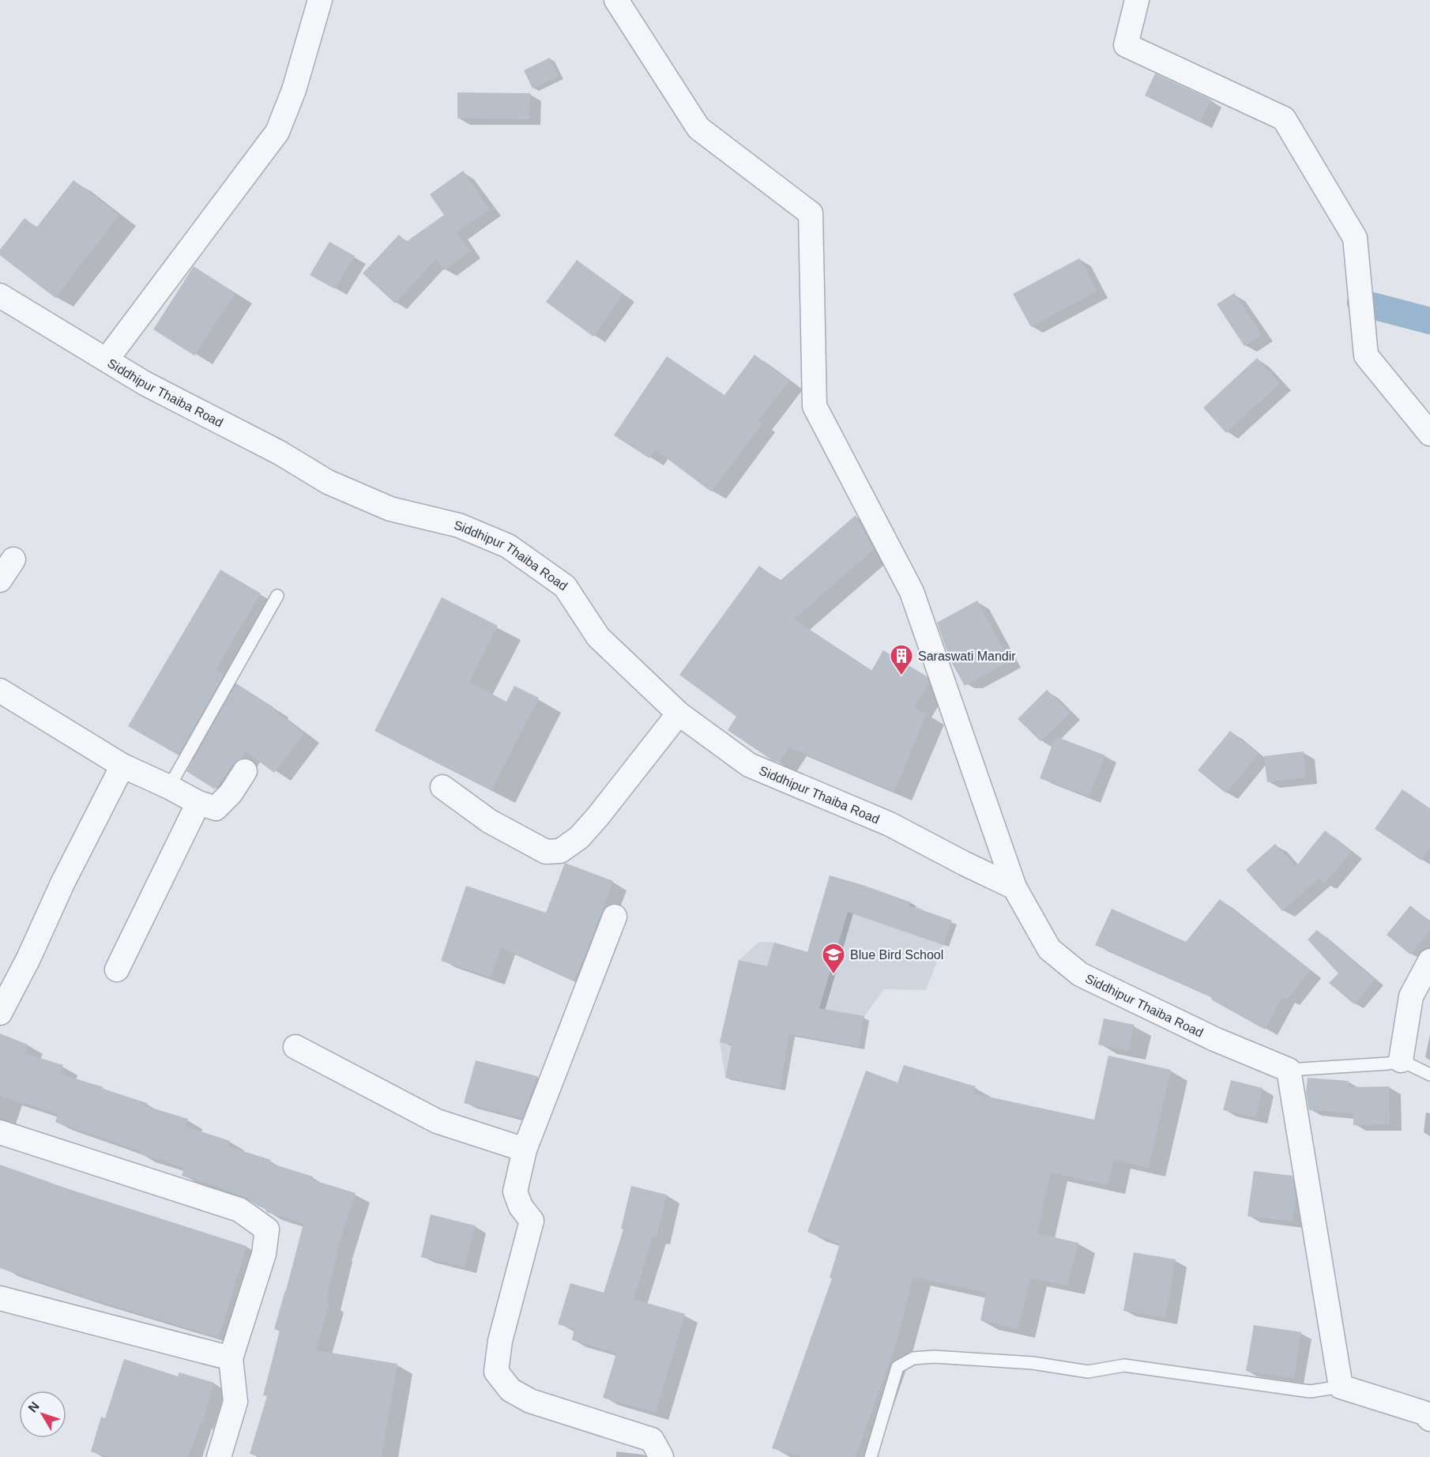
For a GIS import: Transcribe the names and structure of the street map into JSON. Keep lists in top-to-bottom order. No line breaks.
{"streets":{"street":["Siddhipur Thaiba Road"]},"places":{"building":["Saraswati Mandir"],"school or university":["Blue Bird School"]},"north":"top left"}
